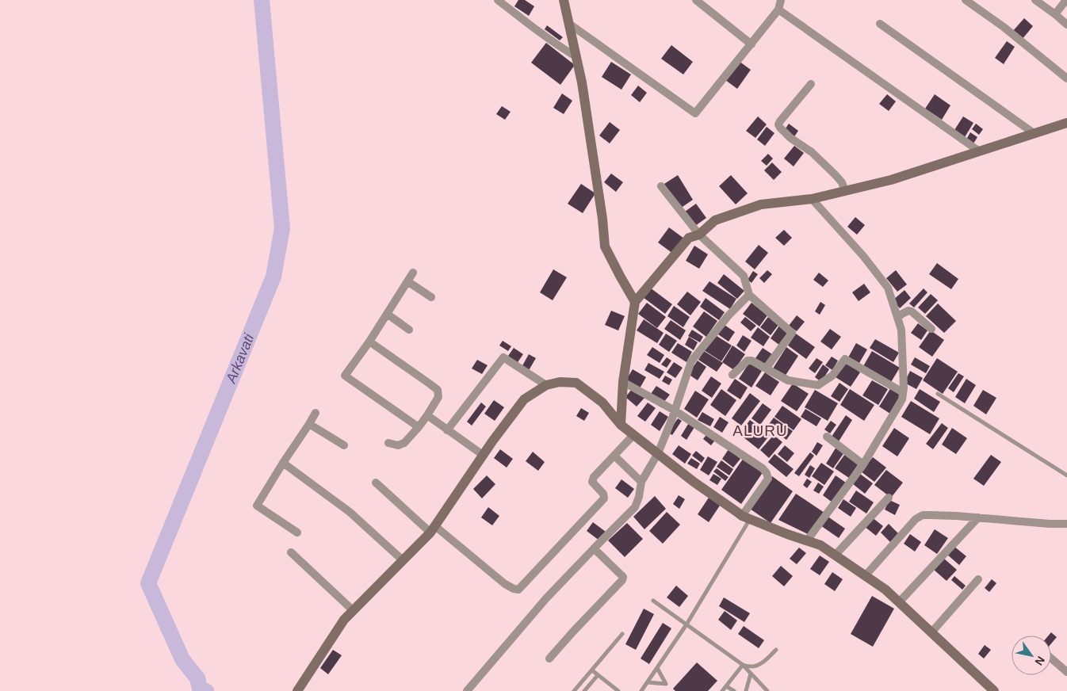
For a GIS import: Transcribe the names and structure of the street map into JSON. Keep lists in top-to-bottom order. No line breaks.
{"districts":["ALURU"],"water":["Arkavati"],"north":"bottom right"}
